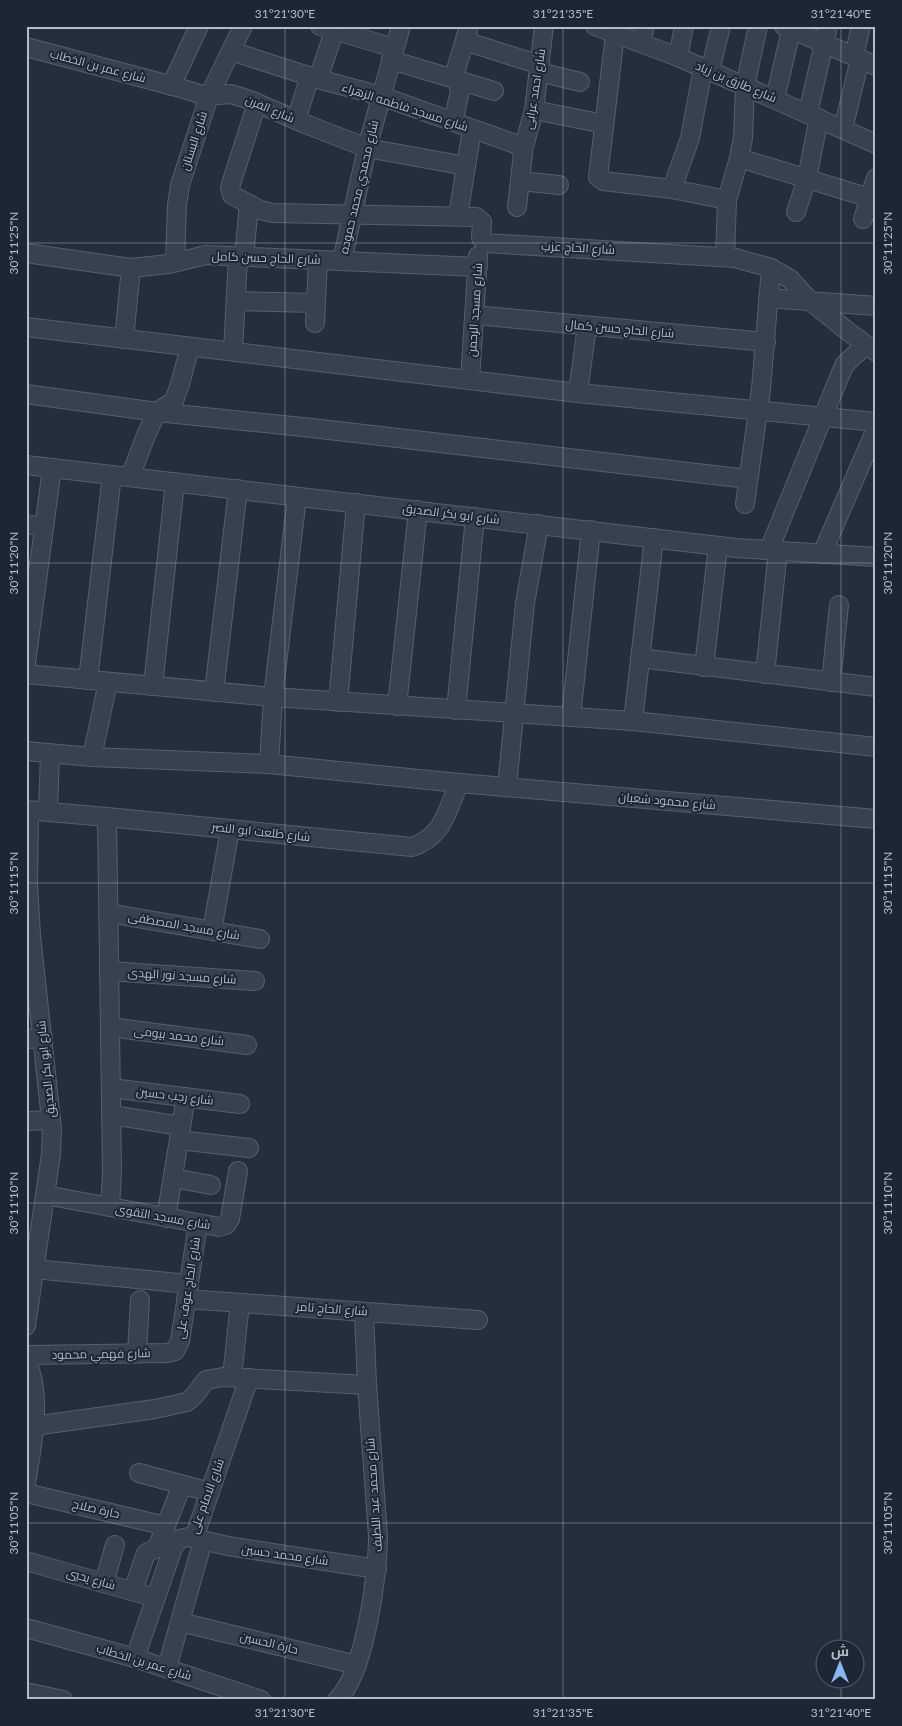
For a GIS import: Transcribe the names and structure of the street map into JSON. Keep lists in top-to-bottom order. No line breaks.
{"streets":{"street":["شارع عمر بن الخطاب","شارع طارق بن زياد","شارع احمد عرابى","شارع مسجد فاطمه الزهراء","شارع الفرن","شارع البستان","شارع محمدي محمد حموده","شارع الحاج عزب","شارع الحاج حسن كامل","شارع مسجد الرحمن","شارع الحاج حسن كمال","شارع ابو بكر الصديق","شارع محمود شعبان","شارع طلعت ابو النصر","شارع مسجد المصطفى","شارع مسجد نور الهدى","شارع محمد بيومى","شارع رجب حسين","شارع مسجد التقوى","شارع الحاج عوف على","شارع الحاج تامر","شارع فهمي محمود","شارع محمد عبد اللطيف","شارع الامام على","حارة صلاح","شارع محمد حسين","شارع يحيي","حارة الحسين"]},"crossings":[["شارع عمر بن الخطاب","شارع الفرن"],["شارع عمر بن الخطاب","شارع الامام على"],["شارع احمد عرابى","شارع مسجد فاطمه الزهراء"],["شارع مسجد فاطمه الزهراء","شارع البستان"],["شارع مسجد فاطمه الزهراء","شارع محمدي محمد حموده"],["شارع الفرن","شارع البستان"],["شارع الفرن","شارع محمدي محمد حموده"],["شارع البستان","شارع الحاج حسن كامل"],["شارع محمدي محمد حموده","شارع الحاج حسن كامل"],["شارع الحاج عزب","شارع مسجد الرحمن"],["شارع الحاج حسن كامل","شارع مسجد الرحمن"],["شارع مسجد الرحمن","شارع الحاج حسن كمال"],["شارع ابو بكر الصديق","شارع طلعت ابو النصر"],["شارع ابو بكر الصديق","شارع مسجد التقوى"],["شارع ابو بكر الصديق","شارع الحاج تامر"],["شارع محمود شعبان","شارع طلعت ابو النصر"],["شارع مسجد التقوى","شارع الحاج عوف على"],["شارع الحاج عوف على","شارع الحاج تامر"],["شارع الحاج عوف على","شارع فهمي محمود"],["شارع الحاج تامر","شارع محمد عبد اللطيف"],["شارع محمد عبد اللطيف","شارع محمد حسين"],["شارع محمد عبد اللطيف","حارة الحسين"],["شارع الامام على","شارع محمد حسين"],["شارع الامام على","شارع يحيي"]],"north":"top","coordinates":["31°21'30\"E","31°21'35\"E","31°21'40\"E","30°11'25\"N","30°11'20\"N","30°11'15\"N","30°11'10\"N","30°11'05\"N"]}
